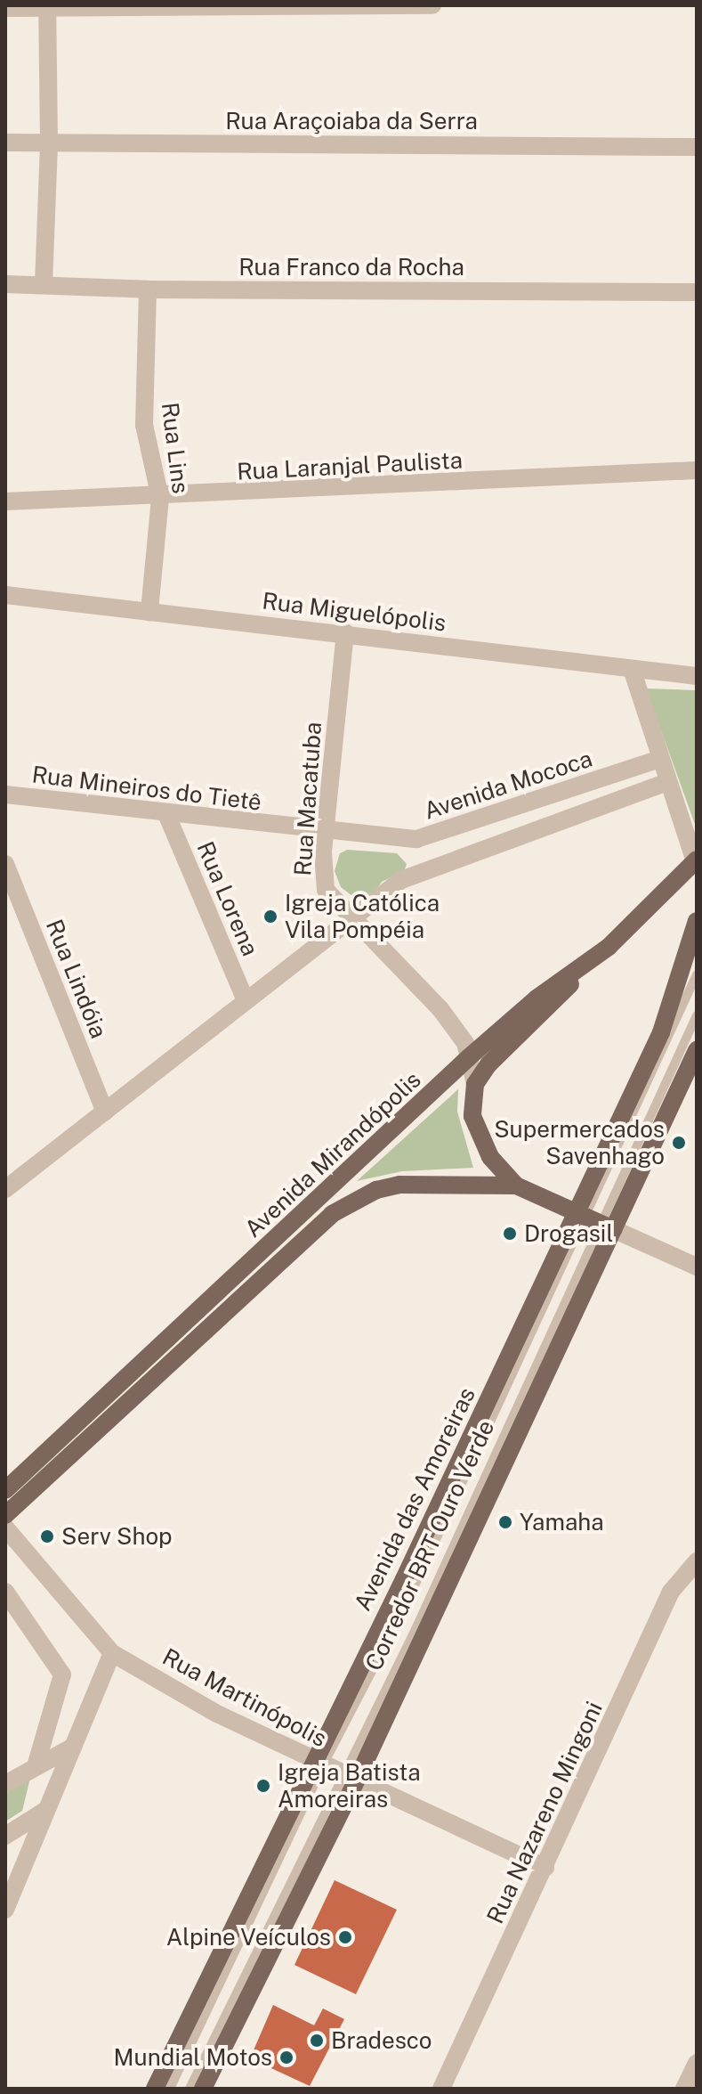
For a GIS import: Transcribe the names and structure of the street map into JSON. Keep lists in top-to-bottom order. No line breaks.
{"streets":{"main road":["Avenida Mirandópolis","Avenida das Amoreiras"],"street":["Rua Araçoiaba da Serra","Rua Franco da Rocha","Rua Lins","Rua Laranjal Paulista","Rua Miguelópolis","Avenida Mococa","Rua Mineiros do Tietê","Rua Macatuba","Rua Lorena","Rua Lindóia","Rua Martinópolis","Rua Nazareno Mingoni"]},"crossings":[["Rua Franco da Rocha","Rua Lins"],["Rua Lins","Rua Laranjal Paulista"],["Rua Lins","Rua Miguelópolis"],["Rua Miguelópolis","Rua Macatuba"],["Avenida Mococa","Rua Mineiros do Tietê"],["Avenida Mococa","Rua Macatuba"],["Avenida Mococa","Rua Lorena"],["Avenida Mococa","Rua Lindóia"],["Rua Mineiros do Tietê","Rua Macatuba"],["Rua Mineiros do Tietê","Rua Lorena"],["Rua Macatuba","Avenida Mirandópolis"],["Avenida das Amoreiras","Rua Martinópolis"],["Rua Martinópolis","Rua Nazareno Mingoni"]],"places":["Igreja Católica Vila Pompéia","Supermercados Savenhago","Drogasil","Yamaha","Serv Shop","Igreja Batista Amoreiras","Alpine Veículos","Bradesco","Mundial Motos"]}
